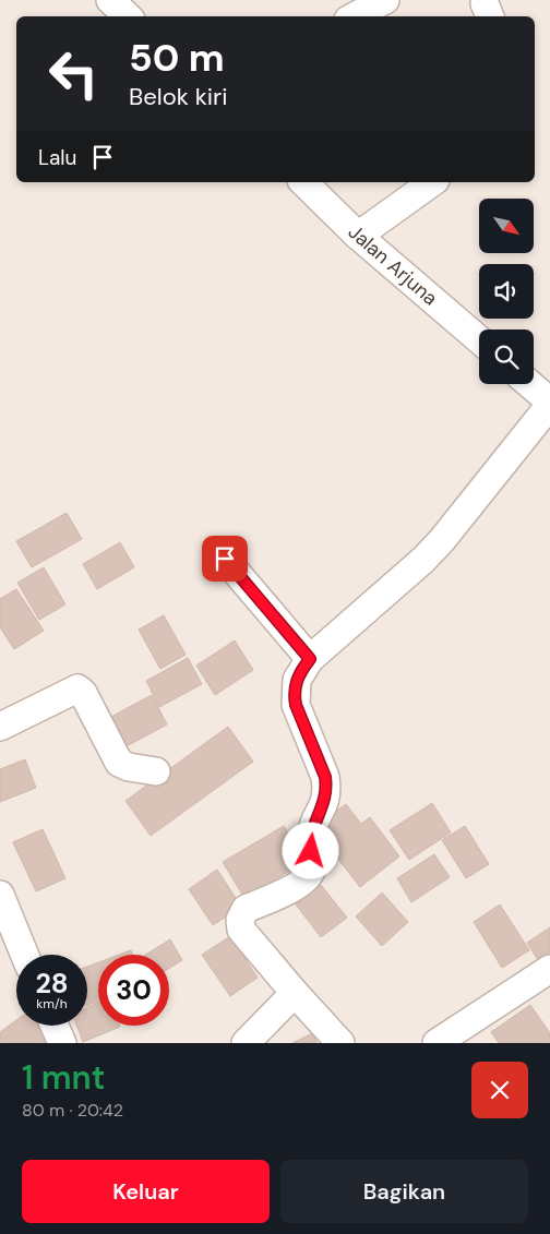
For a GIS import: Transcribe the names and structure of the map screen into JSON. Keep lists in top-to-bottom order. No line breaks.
{"streets":{"street":["Jalan Arjuna"]},"north":"bottom right","page":{"turn":["50 m","Belok kiri"],"then":"Lalu","speed":"28 km/h","limit":"30","heading":["1 mnt","80 m · 20:42"],"buttons":["Keluar","Bagikan"]}}
